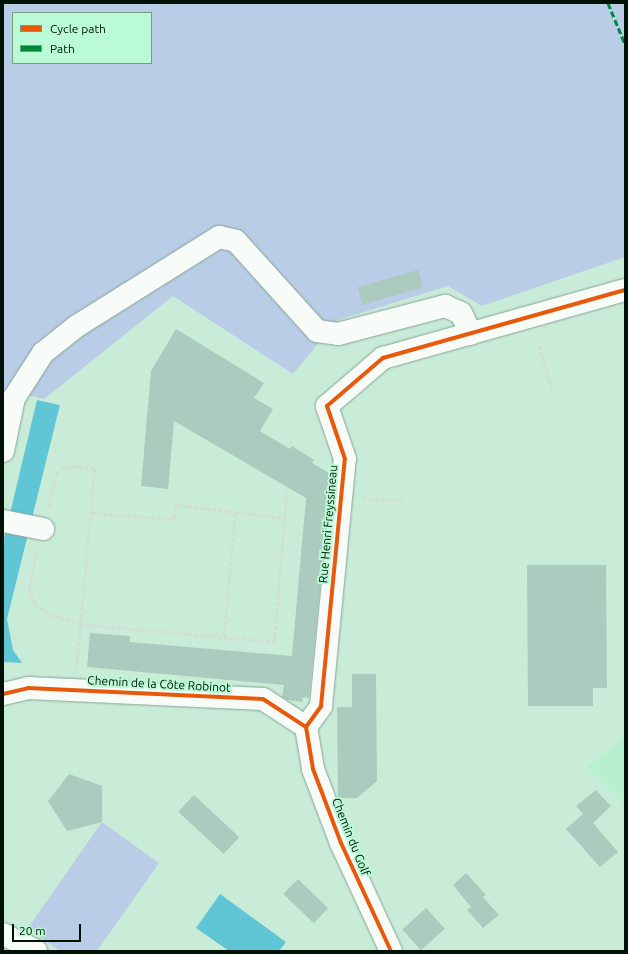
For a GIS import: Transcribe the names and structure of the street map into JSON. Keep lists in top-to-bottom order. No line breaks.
{"streets":{"street":["Rue Henri Freyssineau","Chemin de la Côte Robinot","Chemin du Golf"]},"crossings":[["Rue Henri Freyssineau","Chemin de la Côte Robinot"],["Rue Henri Freyssineau","Chemin du Golf"],["Chemin de la Côte Robinot","Chemin du Golf"]],"legend":["Cycle path","Path"],"scale_bar":"20 m"}
